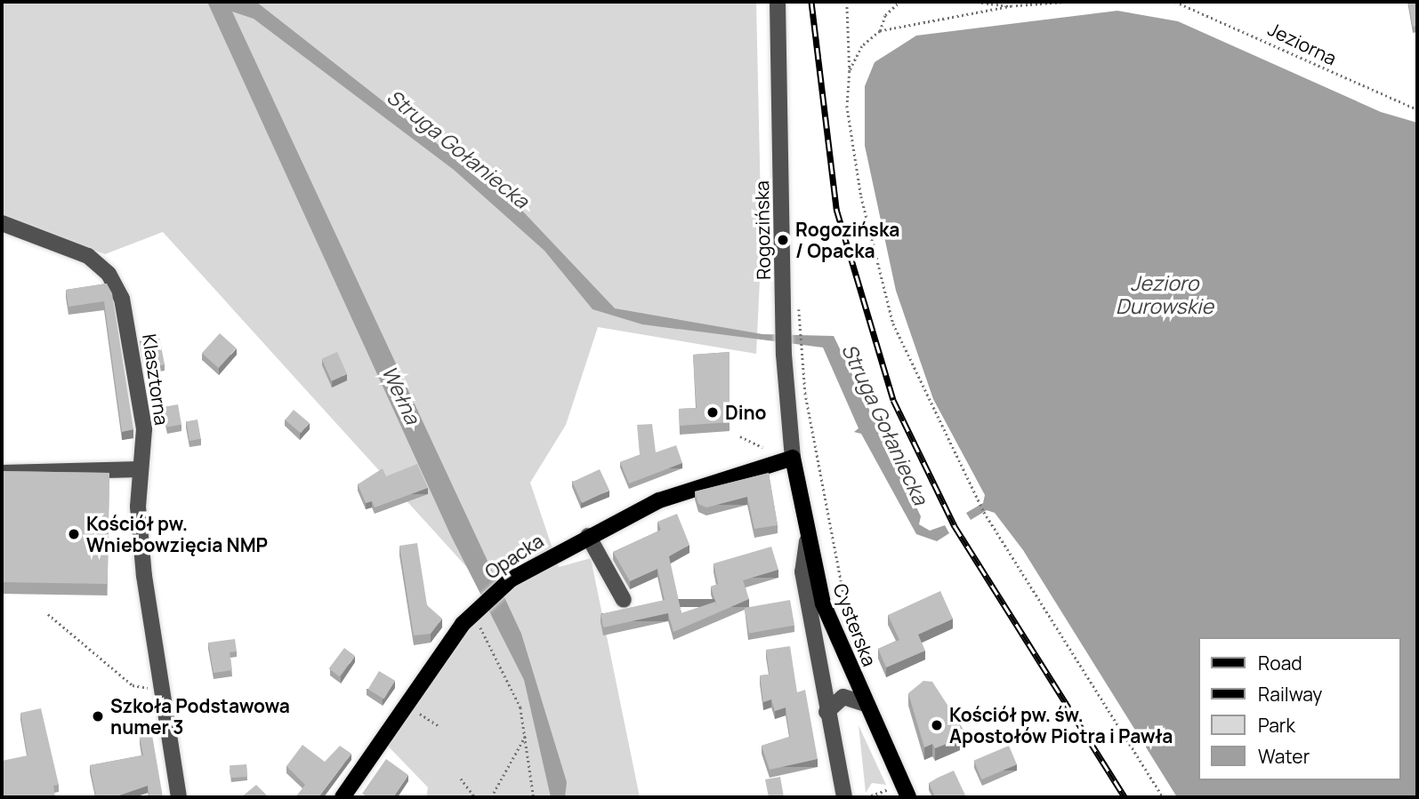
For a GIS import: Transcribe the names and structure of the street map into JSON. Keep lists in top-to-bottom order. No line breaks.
{"streets":{"main road":["Opacka","Cysterska"],"street":["Rogozińska","Klasztorna"],"path":["Jeziorna"]},"crossings":[["Rogozińska","Opacka"],["Rogozińska","Cysterska"],["Opacka","Cysterska"]],"water":["Struga Gołaniecka","Jezioro Durowskie","Wełna"],"places":["Rogozińska / Opacka","Dino","Kościół pw. Wniebowzięcia NMP","Szkoła Podstawowa numer 3","Kościół pw. św. Apostołów Piotra i Pawła"],"legend":["Road","Railway","Park","Water"]}
